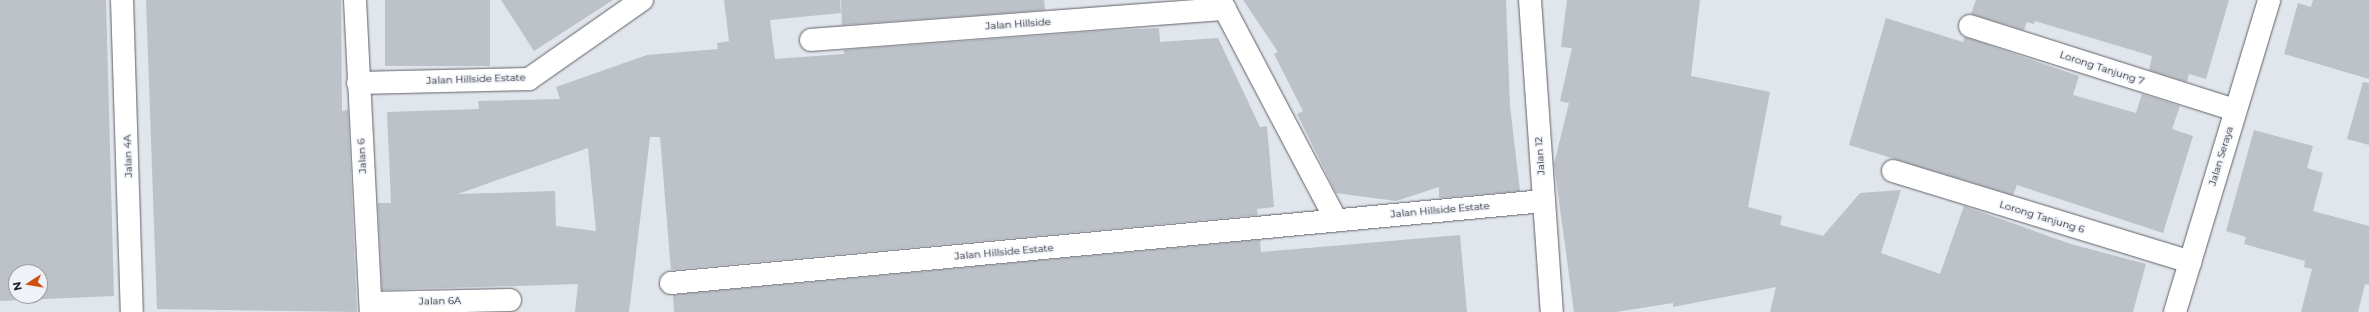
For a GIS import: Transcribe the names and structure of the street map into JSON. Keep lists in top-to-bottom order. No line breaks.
{"streets":{"street":["Jalan Hillside","Lorong Tanjung 7","Jalan Hillside Estate","Jalan 4A","Jalan 6","Jalan 12","Jalan Seraya","Lorong Tanjung 6","Jalan 6A"]},"crossings":[["Lorong Tanjung 7","Jalan Seraya"],["Jalan Hillside Estate","Jalan 6"],["Jalan Hillside Estate","Jalan 12"],["Jalan 6","Jalan 6A"],["Jalan Seraya","Lorong Tanjung 6"]],"north":"left"}
